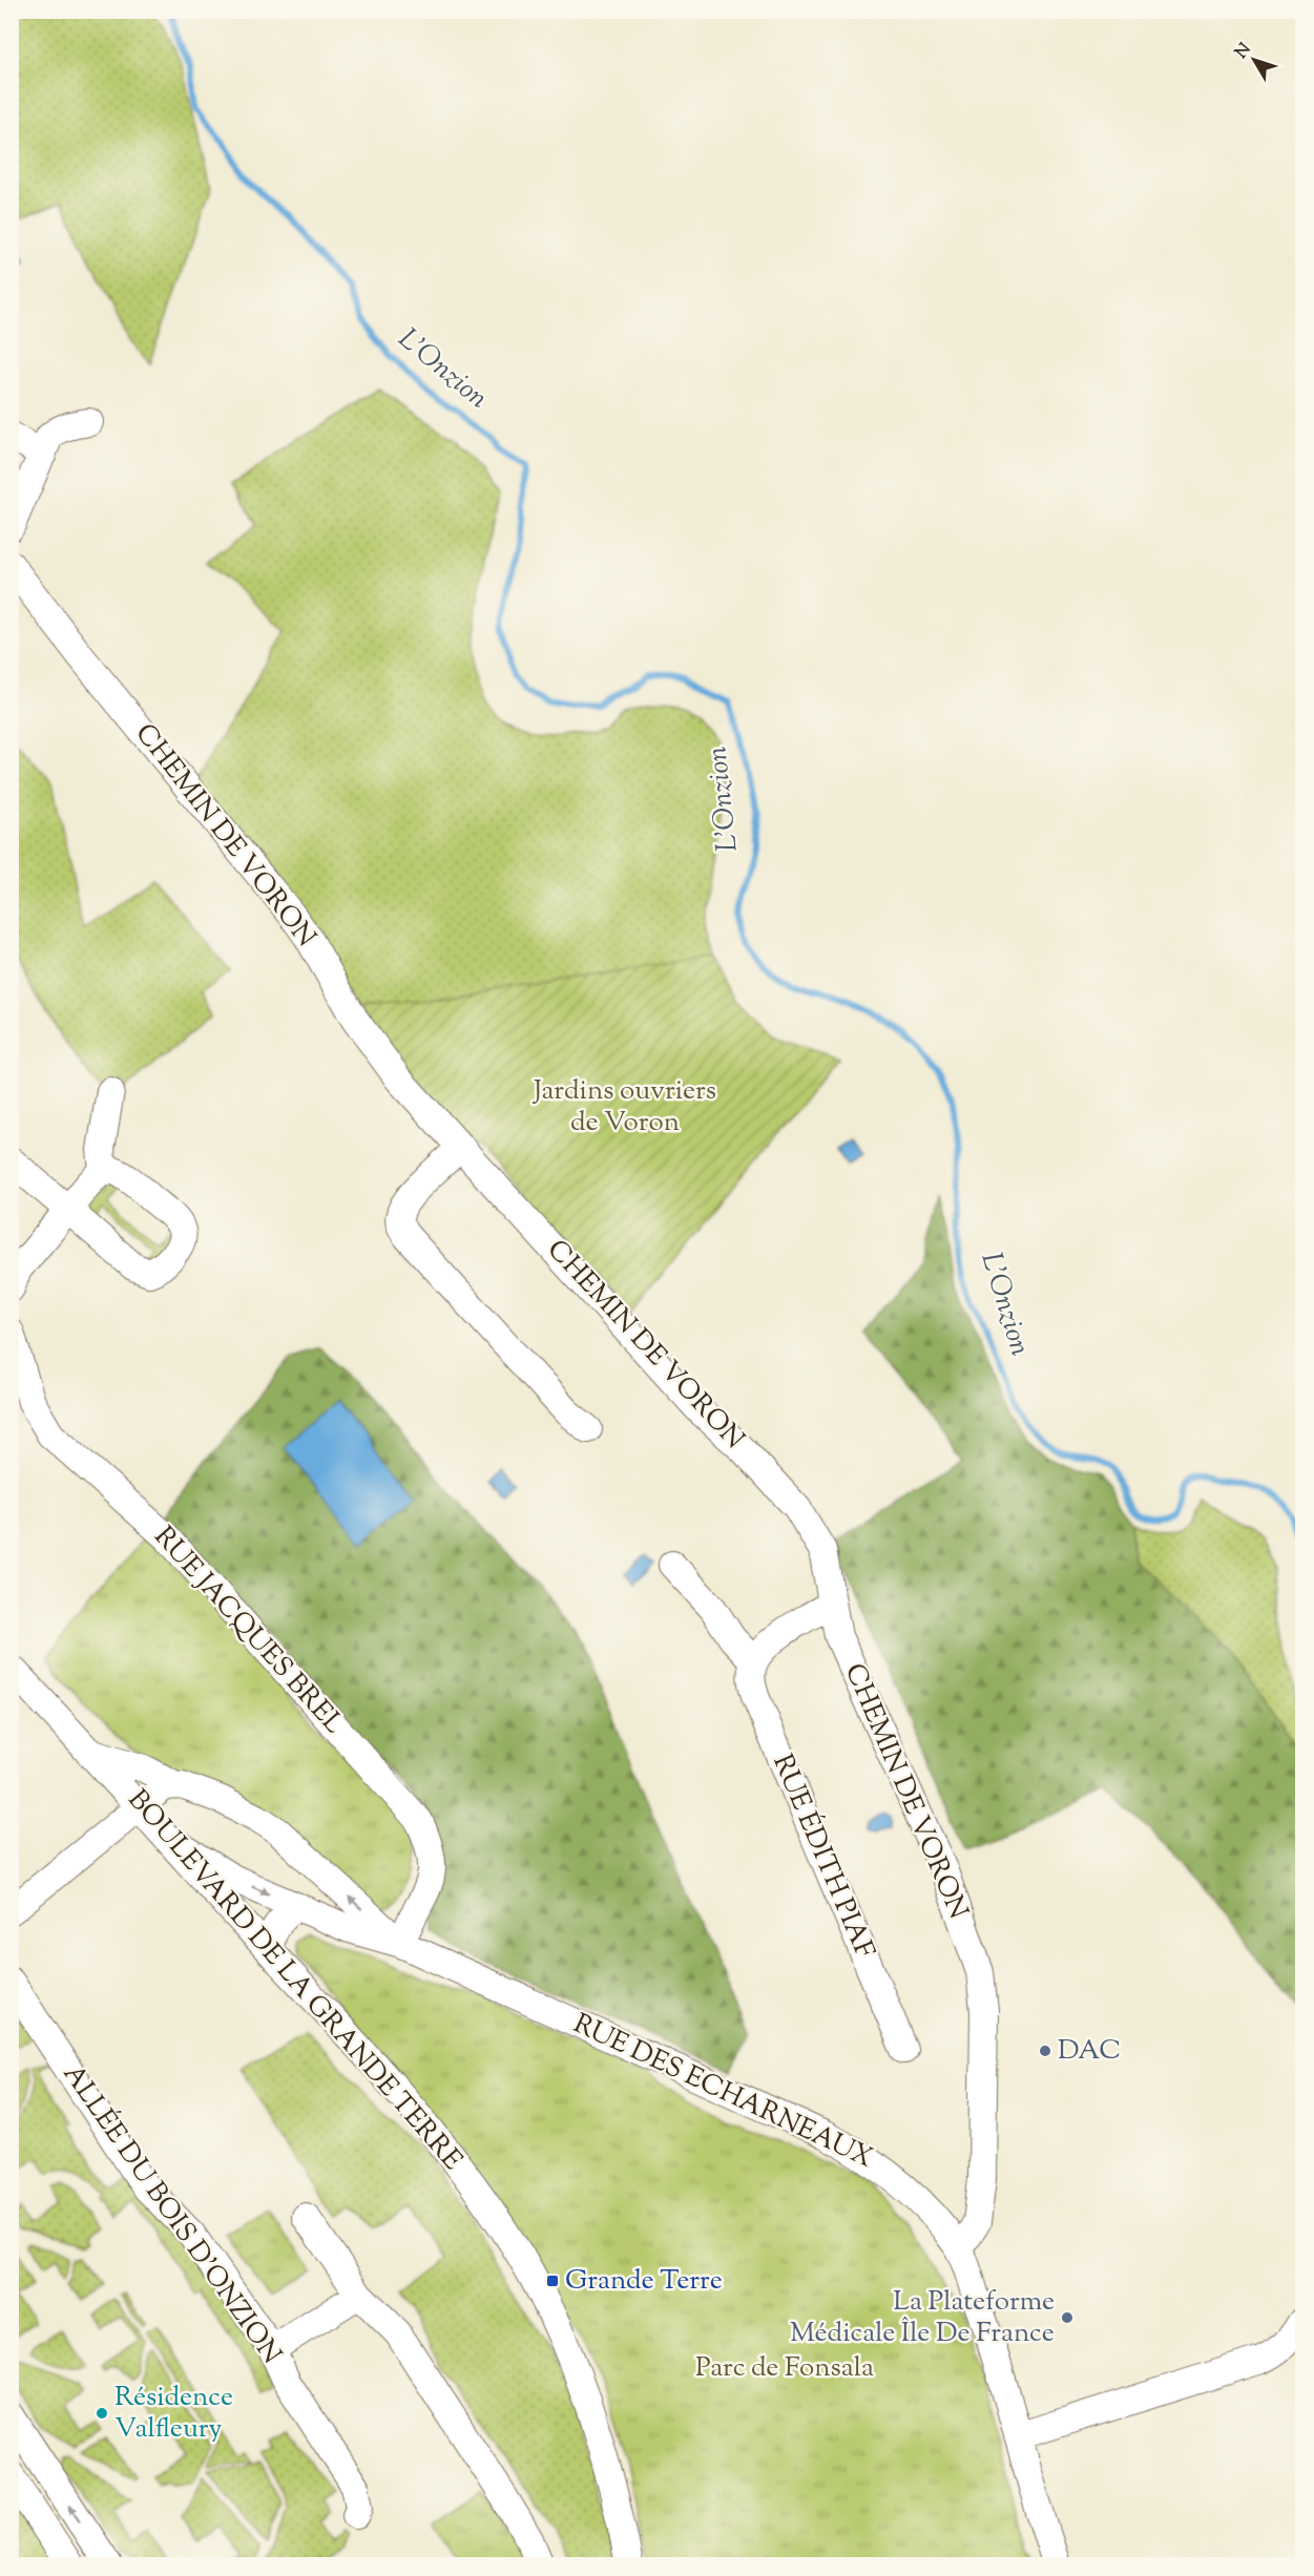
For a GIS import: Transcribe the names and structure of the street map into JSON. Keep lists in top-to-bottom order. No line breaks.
{"streets":{"street":["CHEMIN DE VORON","RUE JACQUES BREL","RUE ÉDITH PIAF","BOULEVARD DE LA GRANDE TERRE","RUE DES ECHARNEAUX","ALLÉE DU BOIS D'ONZION"]},"crossings":[["CHEMIN DE VORON","RUE DES ECHARNEAUX"],["RUE JACQUES BREL","RUE DES ECHARNEAUX"],["BOULEVARD DE LA GRANDE TERRE","RUE DES ECHARNEAUX"]],"water":["L'Onzion"],"parks":["Jardins ouvriers de Voron","Parc de Fonsala"],"places":{"other":["DAC","La Plateforme Médicale Île De France","Résidence Valfleury"],"transit":["Grande Terre"]},"north":"top left"}
